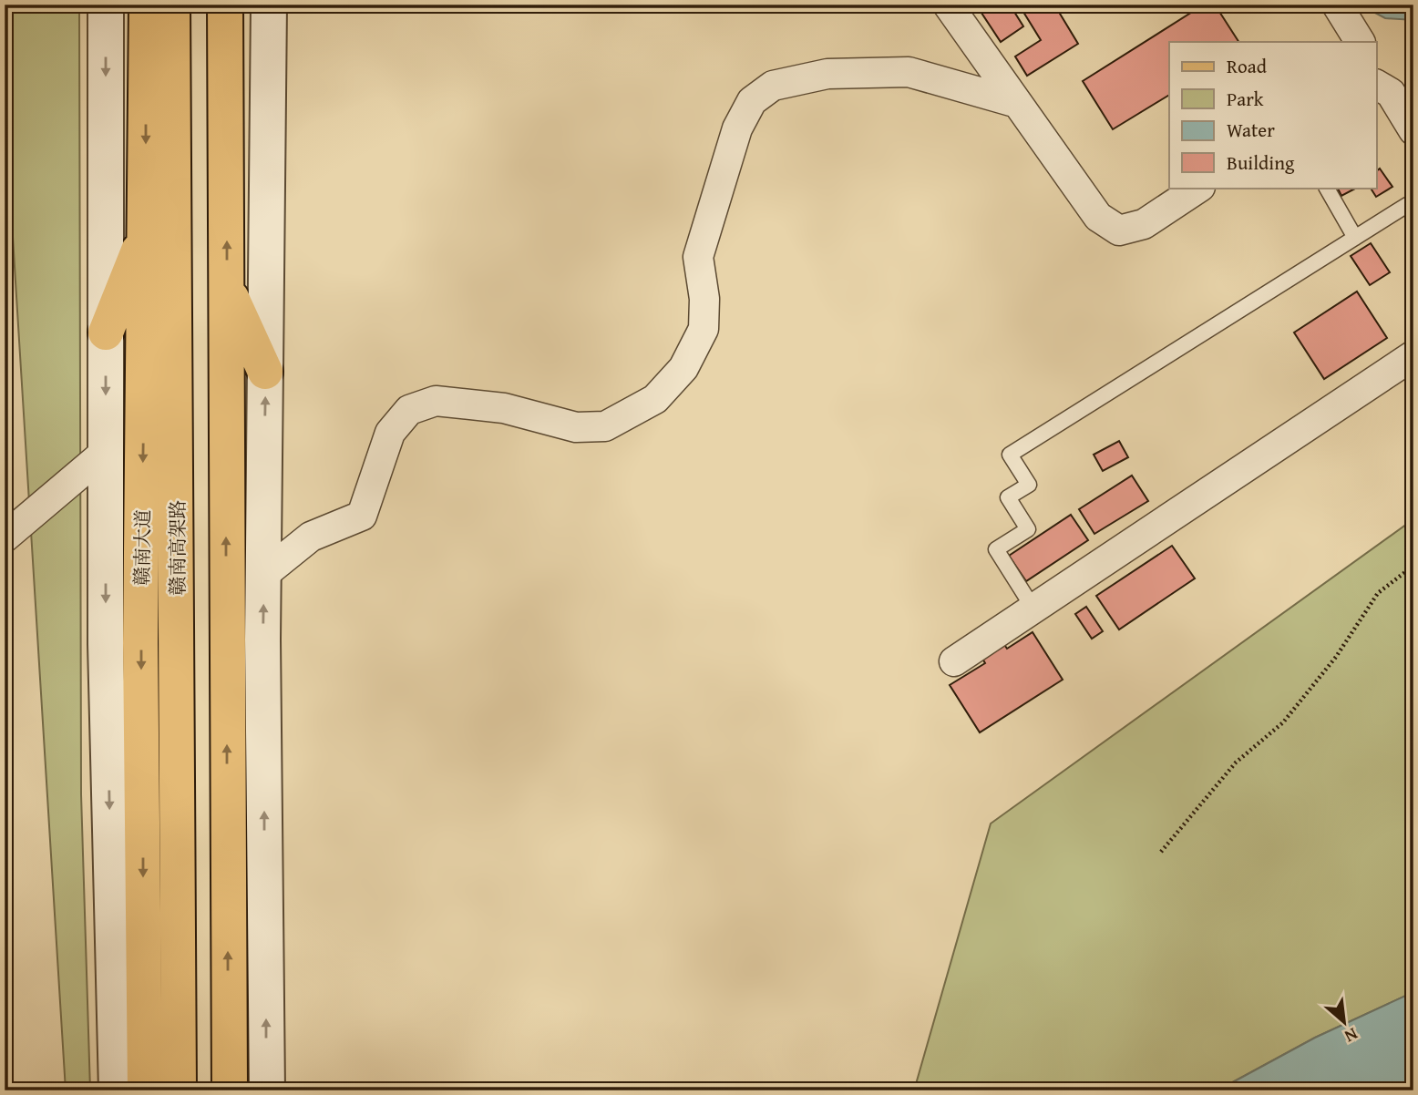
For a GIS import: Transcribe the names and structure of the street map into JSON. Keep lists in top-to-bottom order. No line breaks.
{"streets":{"main road":["赣南大道","赣南高架路"]},"legend":["Road","Park","Water","Building"],"north":"bottom right"}
